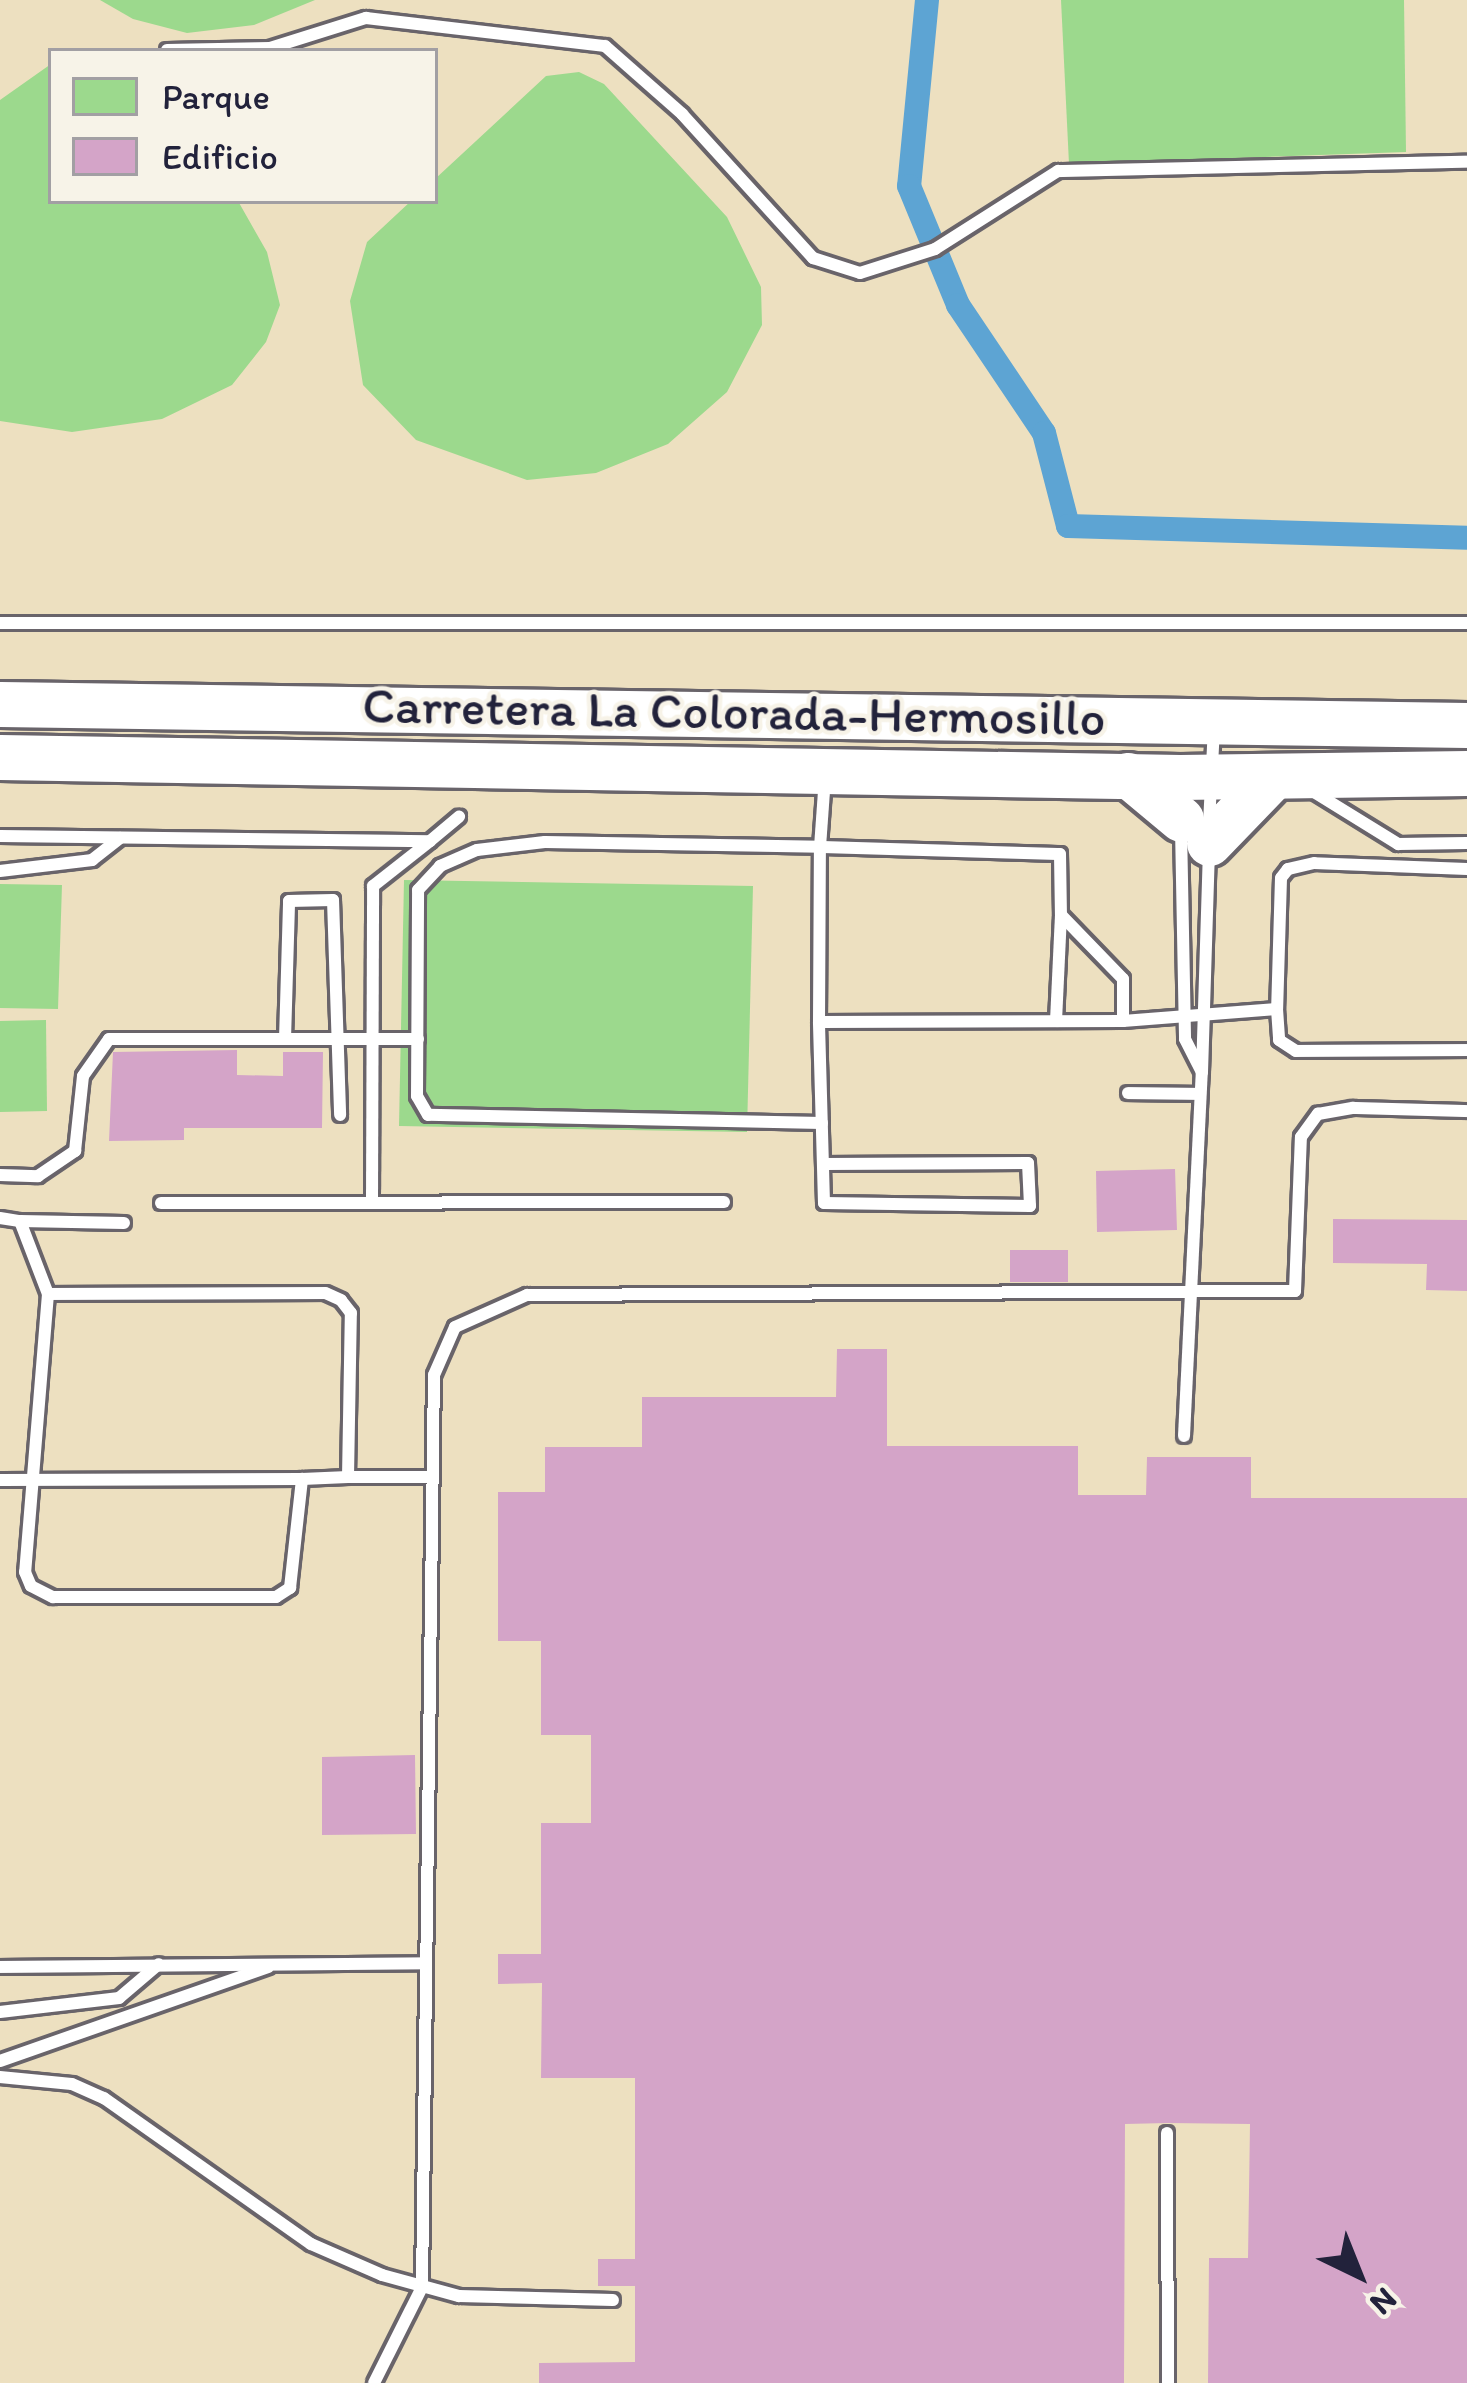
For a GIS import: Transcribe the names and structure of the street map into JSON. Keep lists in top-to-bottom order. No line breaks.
{"streets":{"highway":["Carretera La Colorada-Hermosillo"]},"legend":["Parque","Edificio"],"north":"bottom right"}
